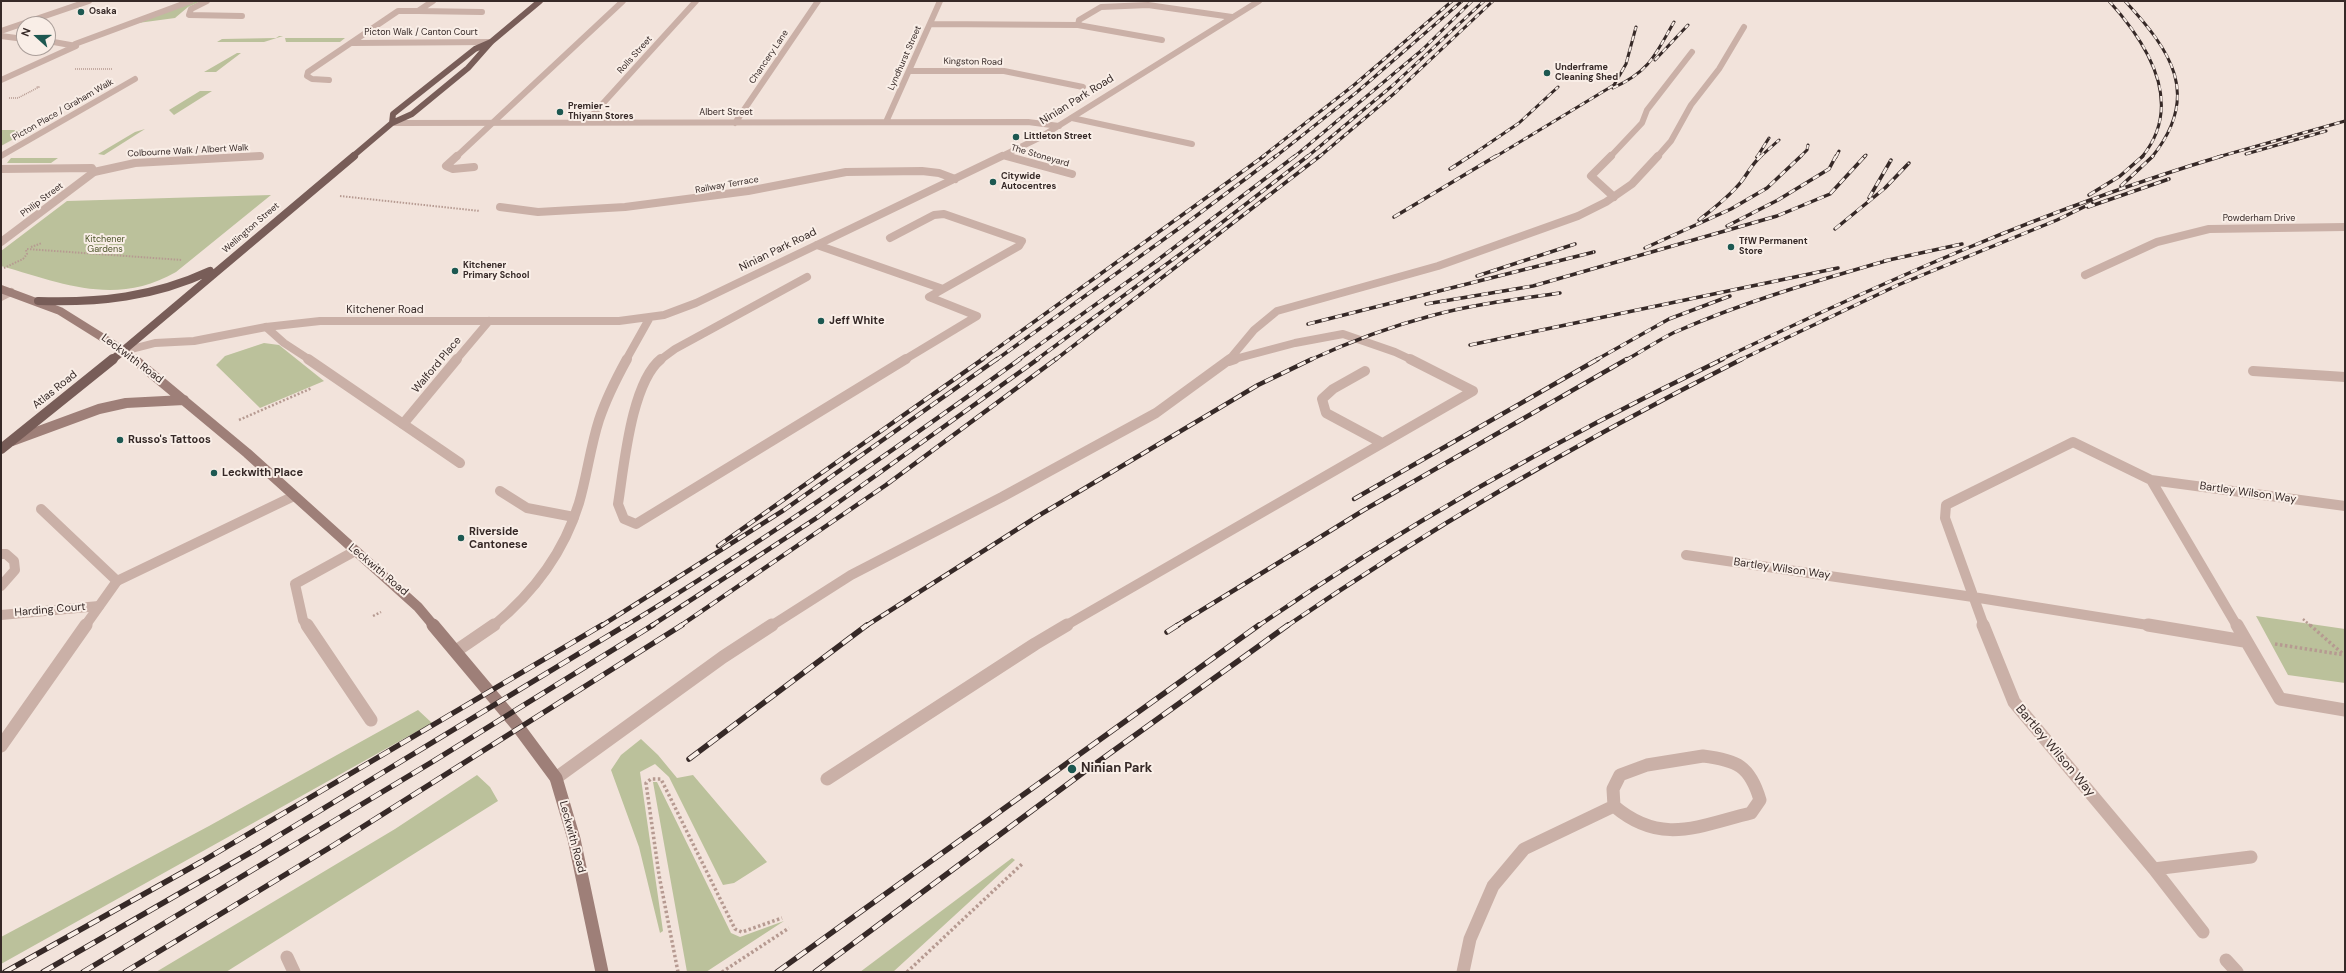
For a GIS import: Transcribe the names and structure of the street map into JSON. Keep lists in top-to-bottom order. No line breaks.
{"streets":{"main road":["Wellington Street","Leckwith Road","Atlas Road"],"street":["Picton Walk / Canton Court","Rolls Street","Chancery Lane","Lyndhurst Street","Kingston Road","Ninian Park Road","Picton Place / Graham Walk","Albert Street","Colbourne Walk / Albert Walk","The Stoneyard","Railway Terrace","Philip Street","Powderham Drive","Kitchener Road","Walford Place","Bartley Wilson Way","Harding Court"]},"crossings":[["Picton Walk / Canton Court","Wellington Street"],["Rolls Street","Albert Street"],["Chancery Lane","Albert Street"],["Lyndhurst Street","Kingston Road"],["Lyndhurst Street","Albert Street"],["Ninian Park Road","Albert Street"],["Ninian Park Road","The Stoneyard"],["Ninian Park Road","Railway Terrace"],["Ninian Park Road","Kitchener Road"],["Albert Street","Wellington Street"],["Colbourne Walk / Albert Walk","Philip Street"],["Wellington Street","Kitchener Road"],["Wellington Street","Leckwith Road"],["Wellington Street","Atlas Road"],["Kitchener Road","Leckwith Road"],["Kitchener Road","Walford Place"],["Kitchener Road","Atlas Road"],["Leckwith Road","Atlas Road"]],"parks":["Kitchener Gardens"],"places":["Osaka","Underframe Cleaning Shed","Premier - Thiyann Stores","Littleton Street","Citywide Autocentres","TfW Permanent Store","Kitchener Primary School","Jeff White","Russo's Tattoos","Leckwith Place","Riverside Cantonese","Ninian Park"],"north":"left"}
